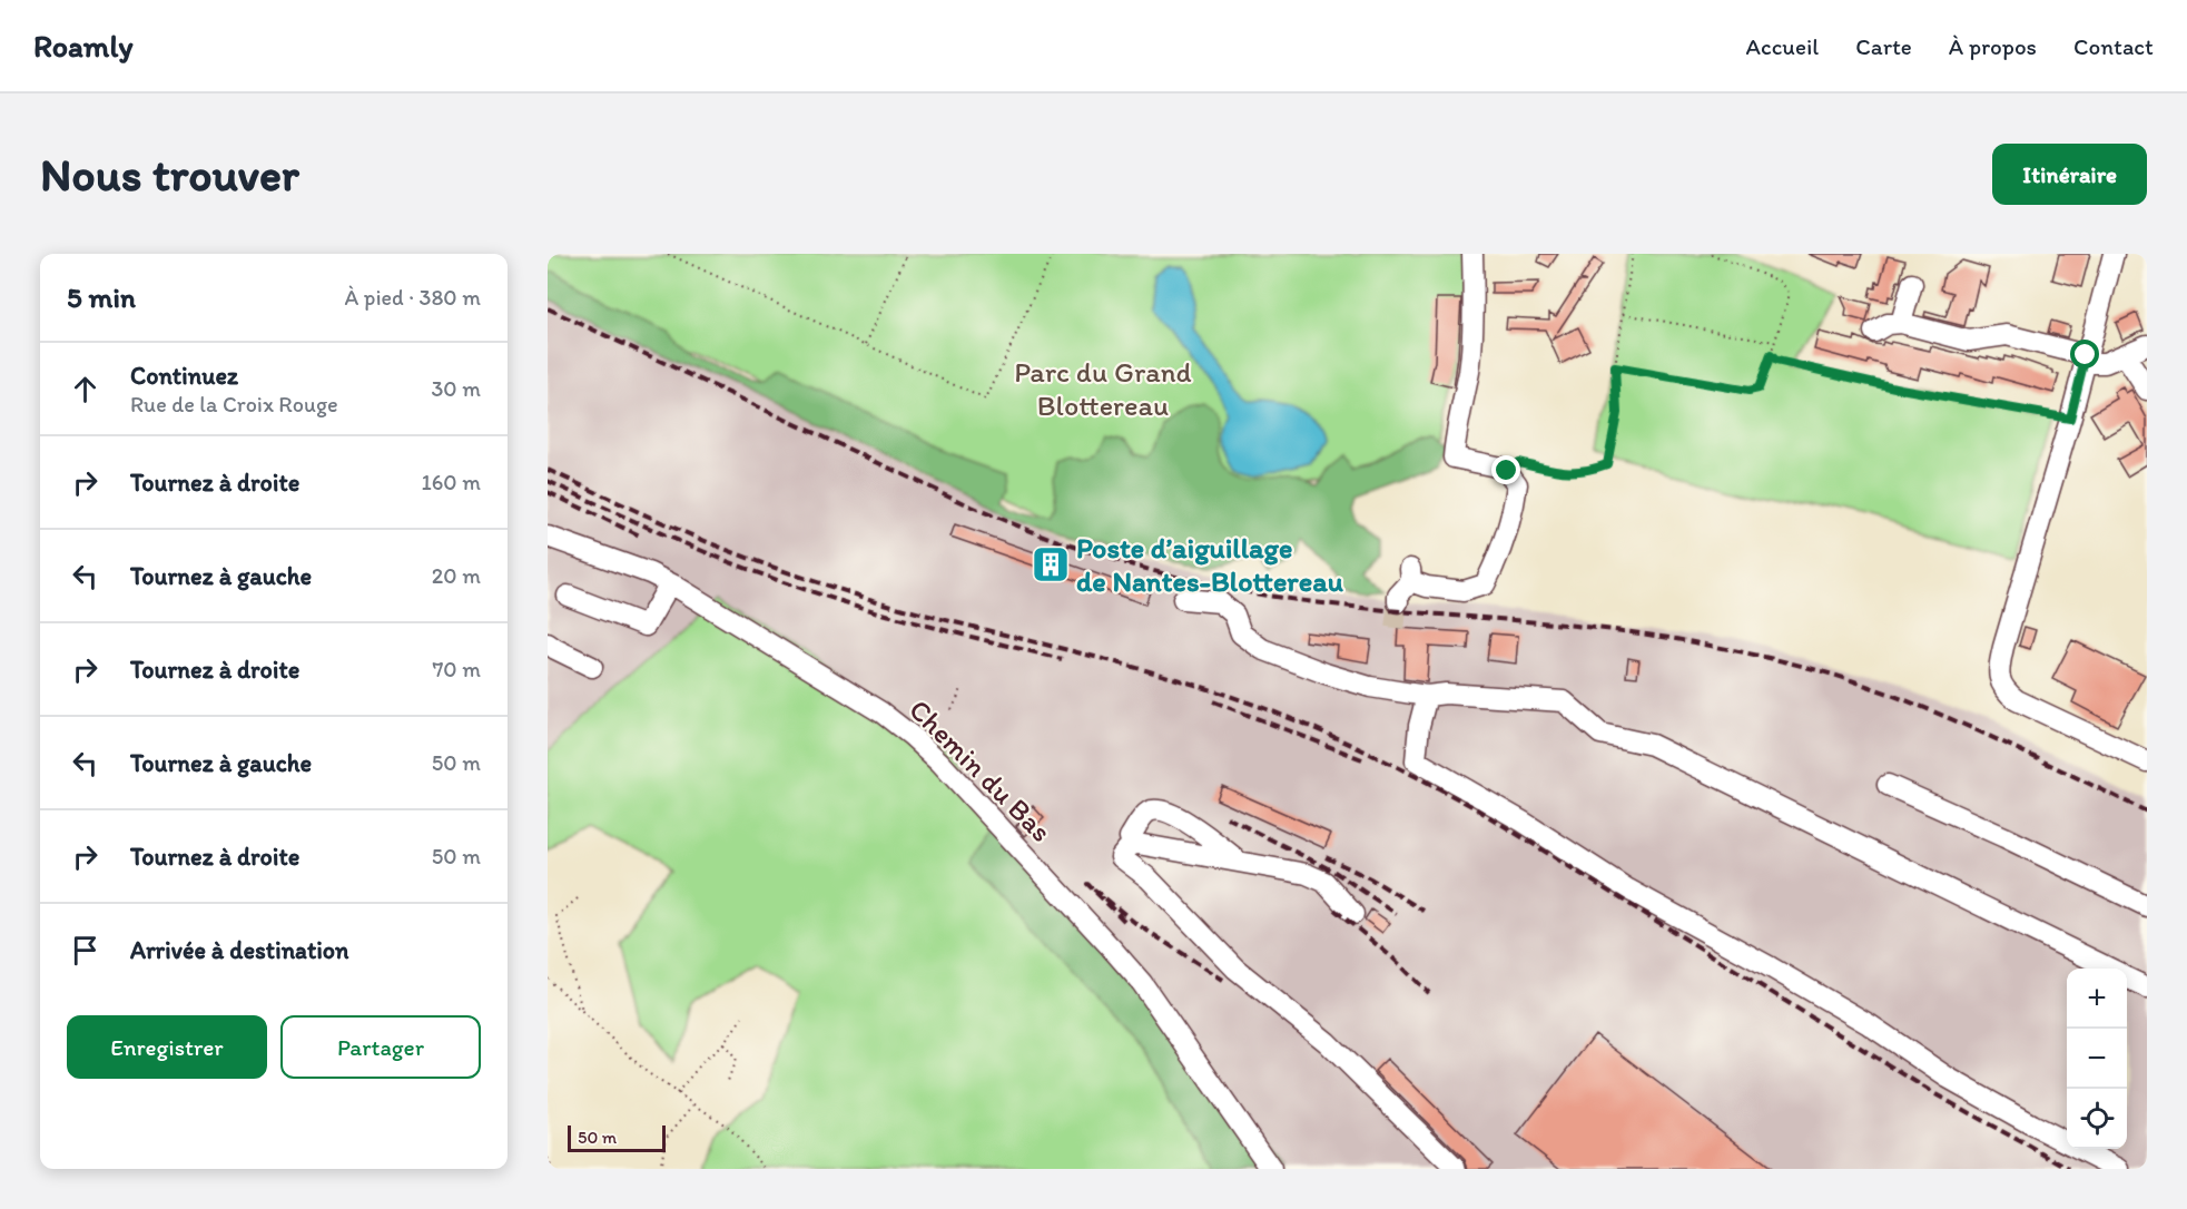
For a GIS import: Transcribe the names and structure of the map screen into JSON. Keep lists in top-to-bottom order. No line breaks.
{"streets":{"street":["Chemin du Bas"]},"parks":["Parc du Grand Blottereau"],"places":{"building":["Poste d’aiguillage de Nantes-Blottereau"]},"scale_bar":"50 m","page":{"header":"Roamly","nav":["Accueil","Carte","À propos","Contact"],"buttons":["Itinéraire",["Enregistrer","Partager"]],"title":"Nous trouver","heading":["5 min","À pied · 380 m"],"list":[["Continuez","Rue de la Croix Rouge","30 m"],["Tournez à droite","160 m"],["Tournez à gauche","20 m"],["Tournez à droite","70 m"],["Tournez à gauche","50 m"],["Tournez à droite","50 m"],"Arrivée à destination"],"map_buttons":["+","−"],"scale":"50 m"}}
